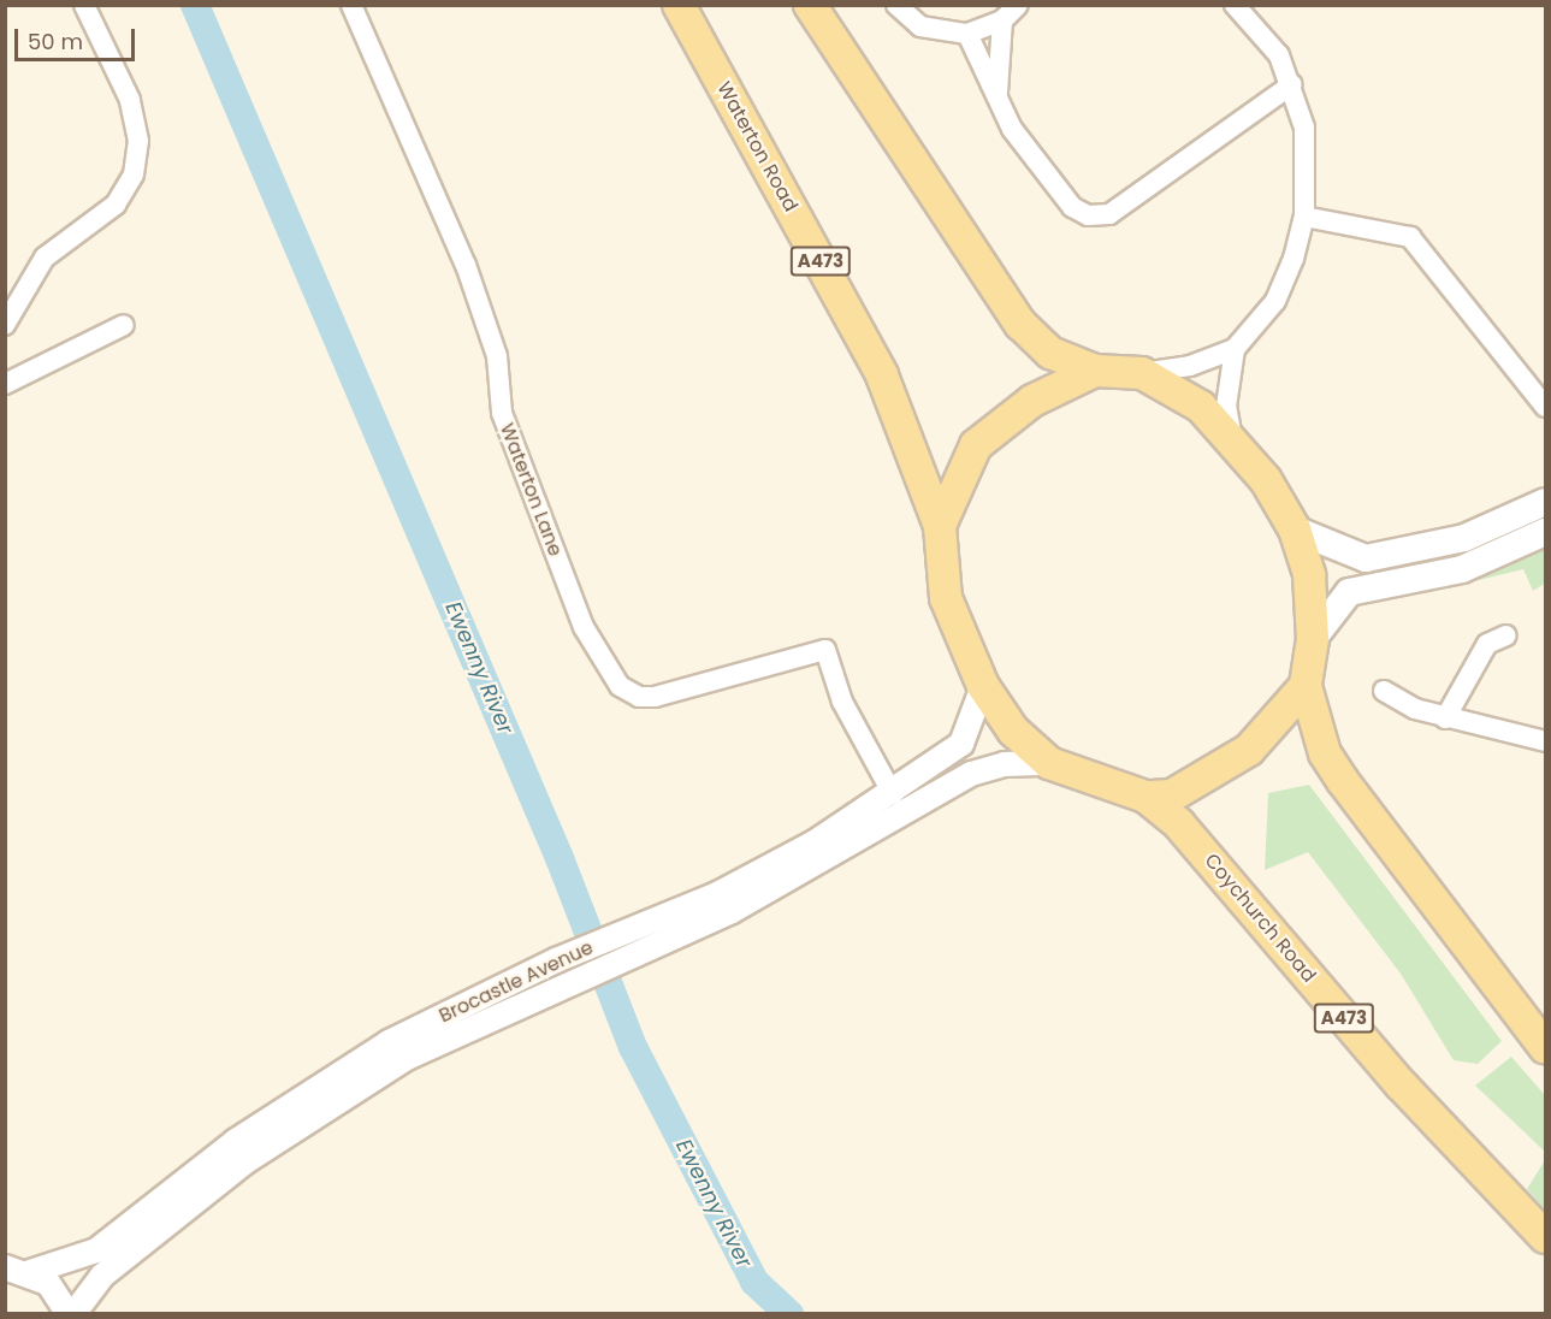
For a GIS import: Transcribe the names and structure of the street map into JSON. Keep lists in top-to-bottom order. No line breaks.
{"streets":{"main road":["Waterton Road","A473","Coychurch Road"],"street":["Waterton Lane","Brocastle Avenue"]},"crossings":[["Waterton Lane","Brocastle Avenue"]],"water":["Ewenny River"],"scale_bar":"50 m"}
